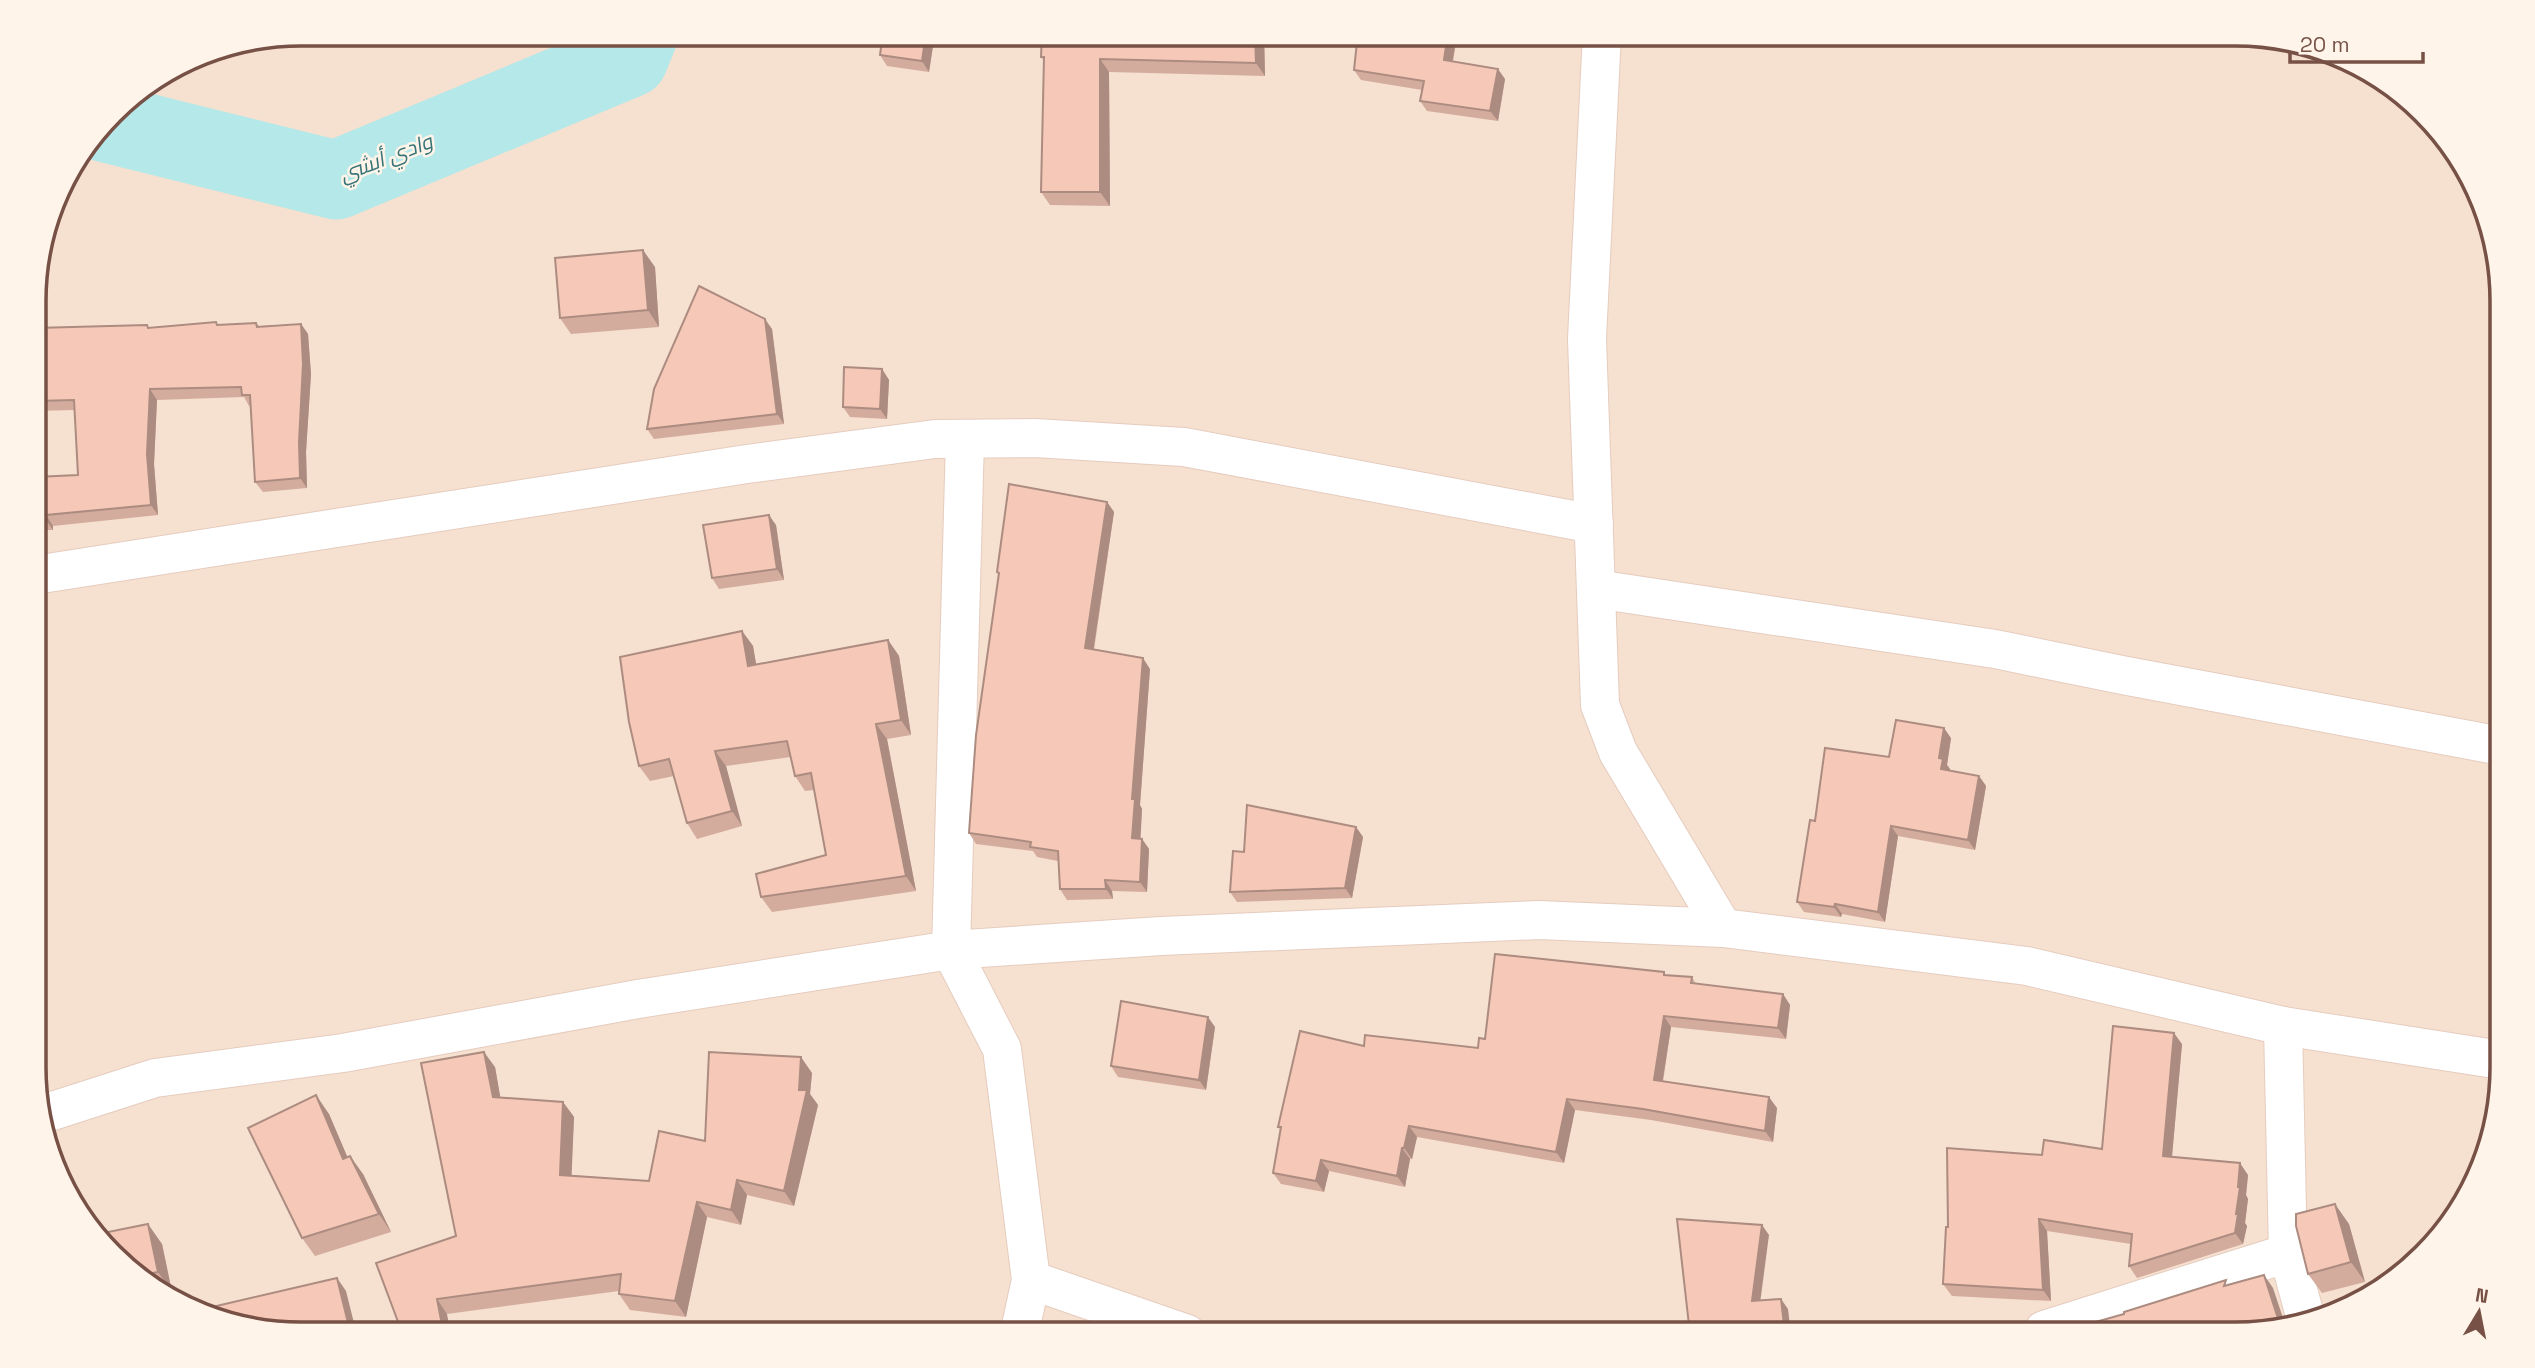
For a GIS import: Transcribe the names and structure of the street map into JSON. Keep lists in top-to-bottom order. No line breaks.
{"water":["وادي أبشي"],"scale_bar":"20 m","north":"top"}
